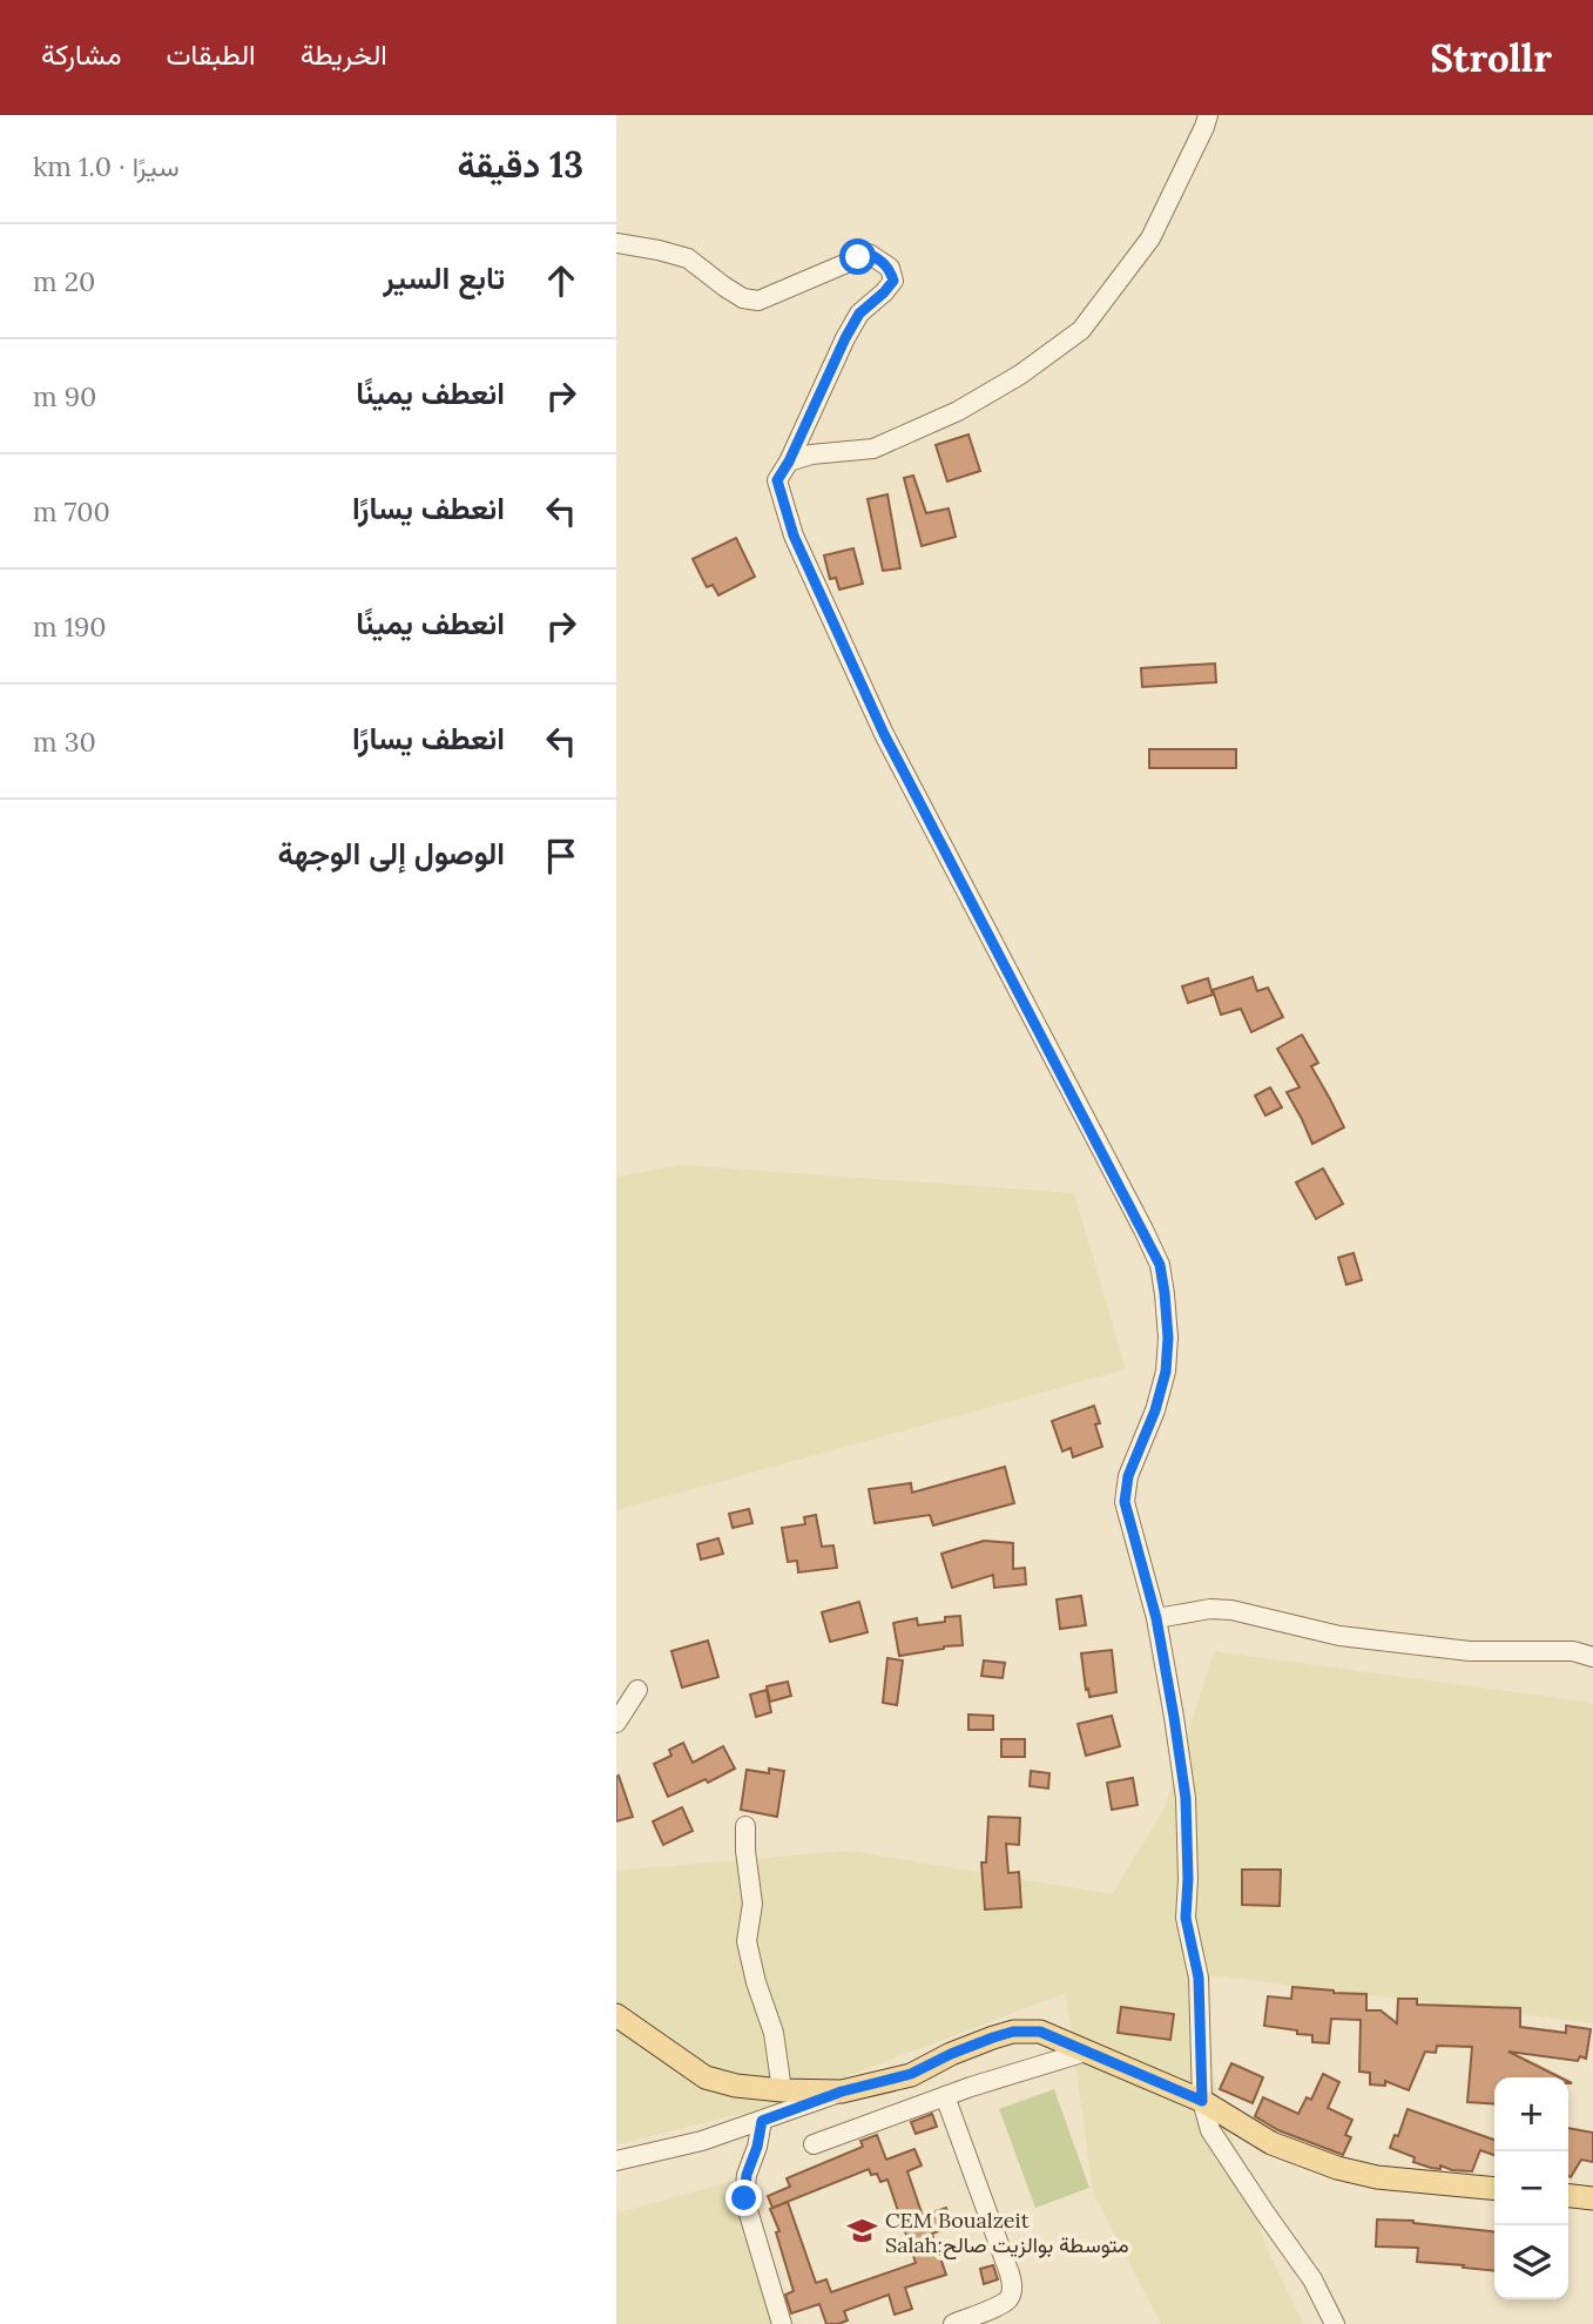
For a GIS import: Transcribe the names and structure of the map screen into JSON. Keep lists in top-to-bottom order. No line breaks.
{"places":{"school or university":["CEM Boualzeit Salah;متوسطة بوالزيت صالح"]},"page":{"header":"Strollr","nav":["الخريطة","الطبقات","مشاركة"],"heading":["13 دقيقة","سيرًا · 1.0 km"],"list":[["تابع السير","20 m"],["انعطف يمينًا","90 m"],["انعطف يسارًا","700 m"],["انعطف يمينًا","190 m"],["انعطف يسارًا","30 m"],"الوصول إلى الوجهة"],"map_buttons":["+","−"]}}
